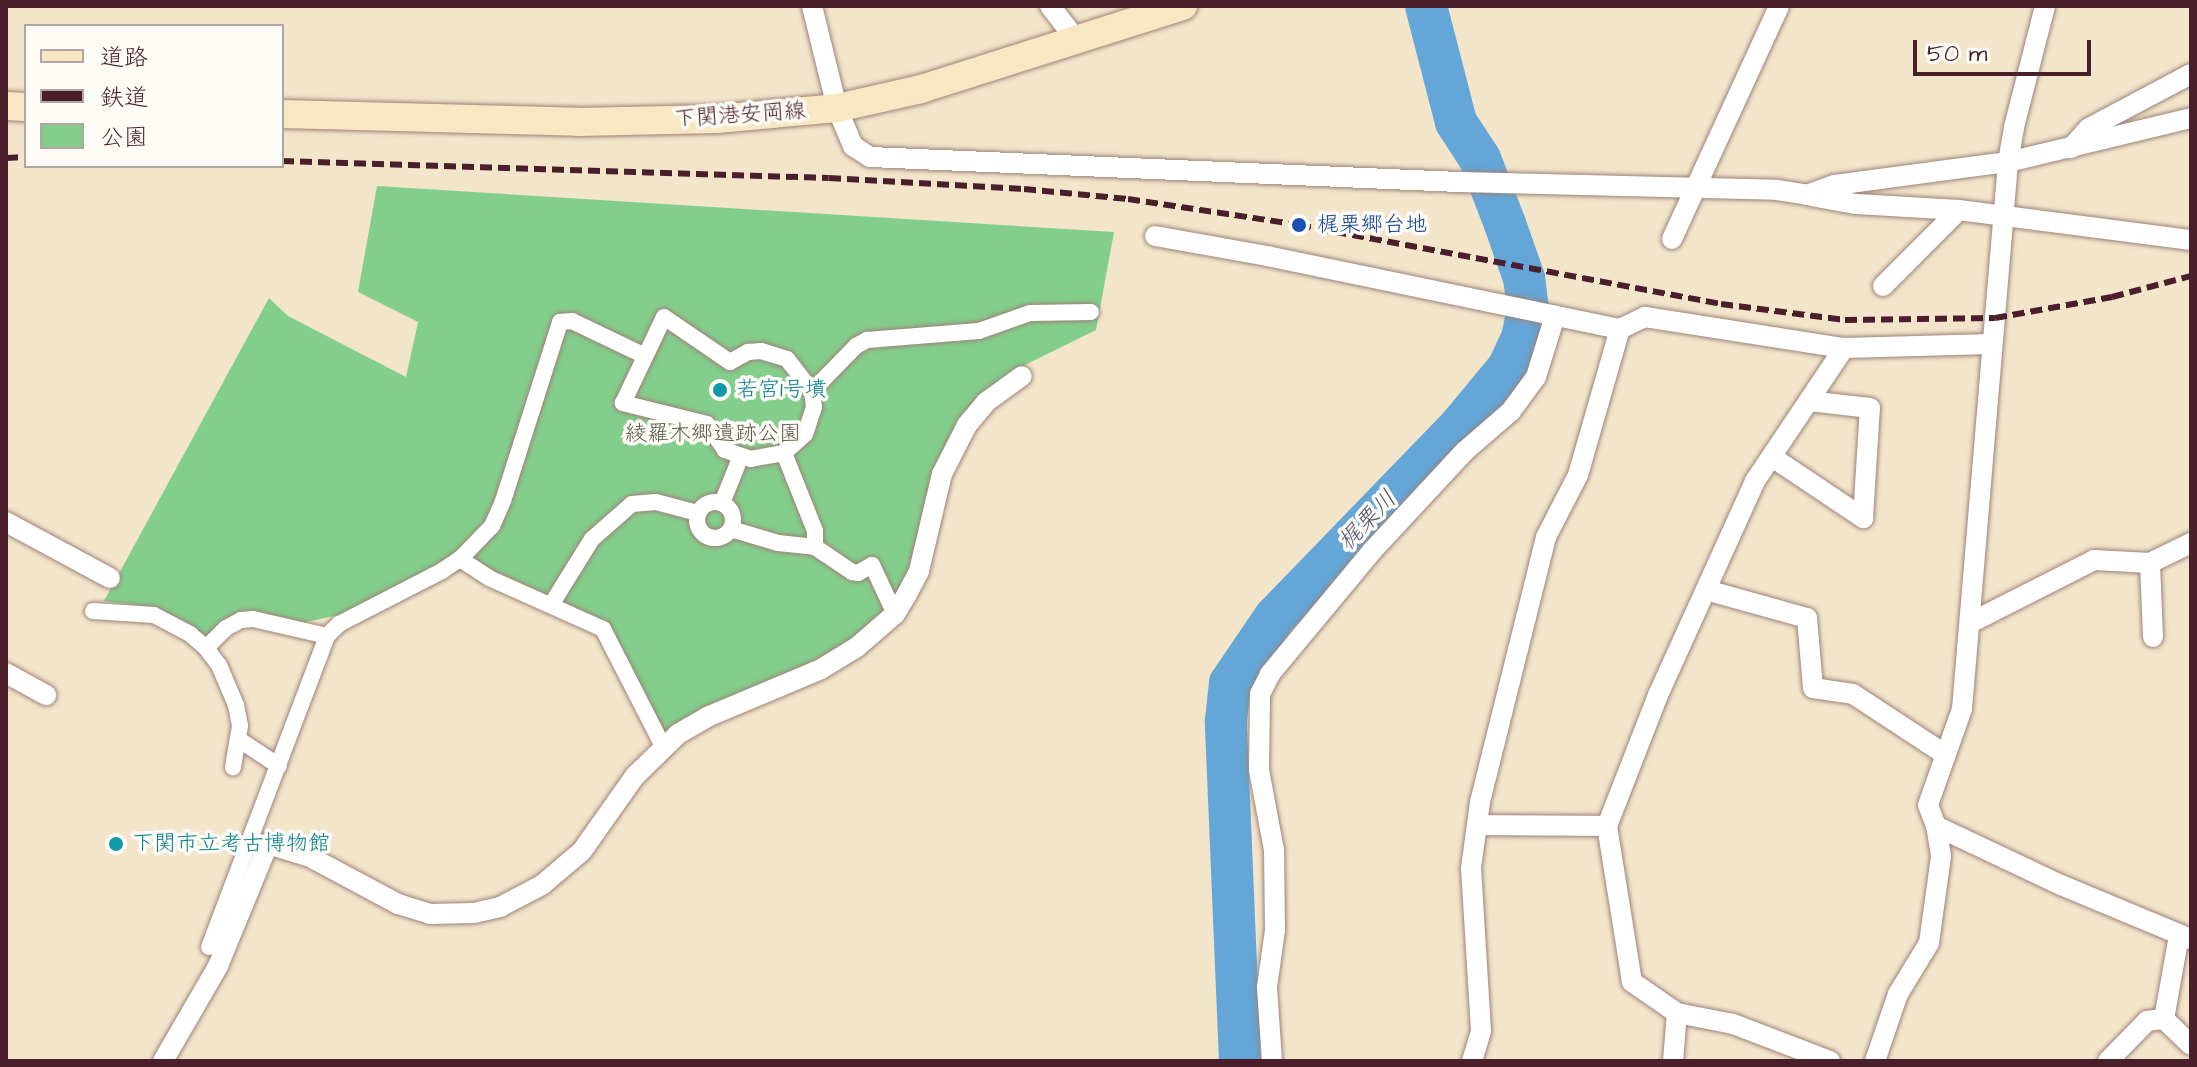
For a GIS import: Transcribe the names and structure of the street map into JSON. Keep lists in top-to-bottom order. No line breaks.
{"streets":{"main road":["下関港安岡線"]},"water":["梶栗川"],"parks":["綾羅木郷遺跡公園"],"places":["梶栗郷台地","若宮1号墳","下関市立考古博物館"],"legend":["道路","鉄道","公園"],"scale_bar":"50 m"}
